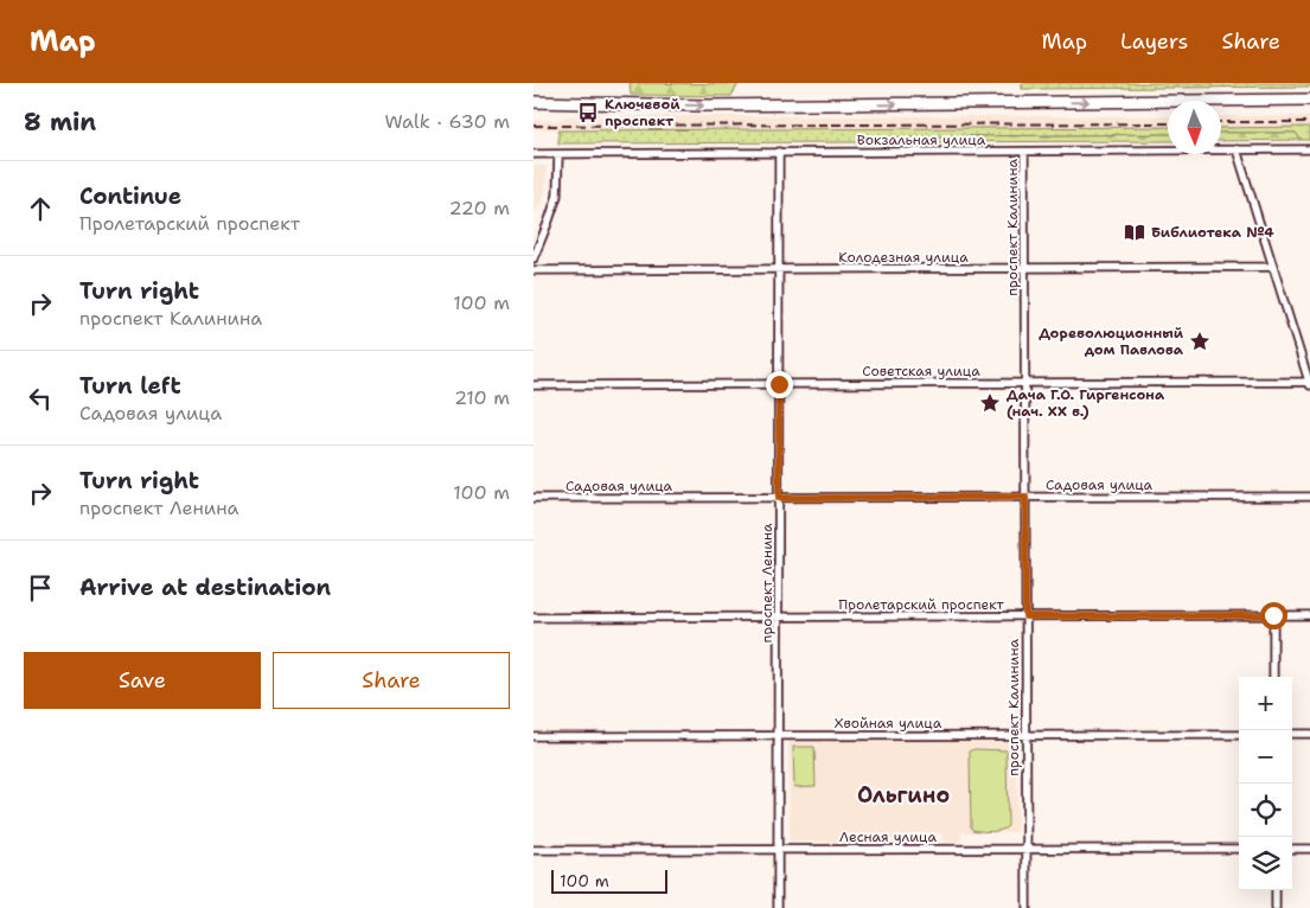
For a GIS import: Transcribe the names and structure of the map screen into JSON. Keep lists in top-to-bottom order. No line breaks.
{"streets":{"street":["Вокзальная улица","проспект Калинина","Колодезная улица","Советская улица","Садовая улица","проспект Ленина","Пролетарский проспект","Хвойная улица","Лесная улица"]},"crossings":[["Вокзальная улица","проспект Калинина"],["Вокзальная улица","проспект Ленина"],["проспект Калинина","Колодезная улица"],["проспект Калинина","Советская улица"],["проспект Калинина","Садовая улица"],["проспект Калинина","Пролетарский проспект"],["проспект Калинина","Хвойная улица"],["проспект Калинина","Лесная улица"],["Колодезная улица","проспект Ленина"],["Советская улица","проспект Ленина"],["Садовая улица","проспект Ленина"],["проспект Ленина","Пролетарский проспект"],["проспект Ленина","Хвойная улица"],["проспект Ленина","Лесная улица"]],"districts":["Ольгино"],"places":{"bus stop":["Ключевой проспект"],"library":["Библиотека №4"],"place":["Дореволюционный дом Павлова","Дача Г.О. Гиргенсона (нач. XX в.)"]},"scale_bar":"100 m","north":"bottom","page":{"header":"Map","nav":["Map","Layers","Share"],"heading":["8 min","Walk · 630 m"],"list":[["Continue","Пролетарский проспект","220 m"],["Turn right","проспект Калинина","100 m"],["Turn left","Садовая улица","210 m"],["Turn right","проспект Ленина","100 m"],"Arrive at destination"],"buttons":["Save","Share"],"map_buttons":["+","−"],"scale":"100 m"}}
